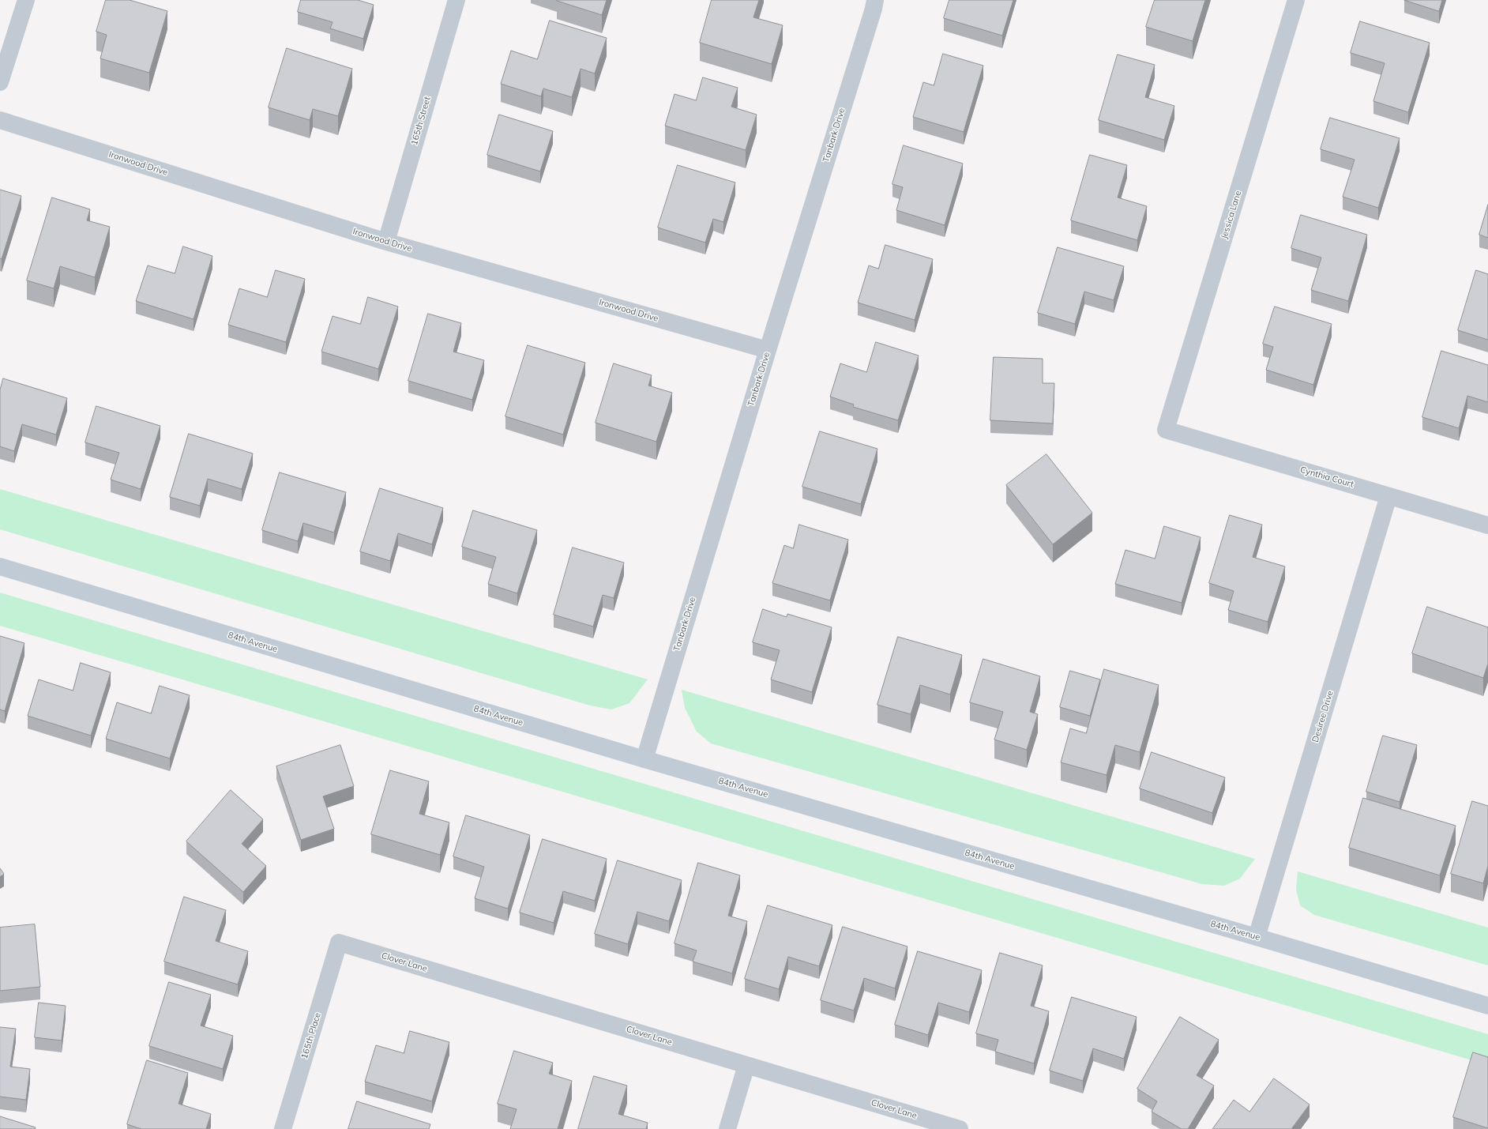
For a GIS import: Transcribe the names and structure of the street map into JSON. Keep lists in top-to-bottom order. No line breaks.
{"streets":{"street":["165th Street","Tanbark Drive","Ironwood Drive","Jessica Lane","Cynthia Court","84th Avenue","Desiree Drive","Clover Lane","165th Place"]},"crossings":[["165th Street","Ironwood Drive"],["Tanbark Drive","Ironwood Drive"],["Tanbark Drive","84th Avenue"],["Jessica Lane","Cynthia Court"],["Cynthia Court","Desiree Drive"],["84th Avenue","Desiree Drive"],["Clover Lane","165th Place"]]}
